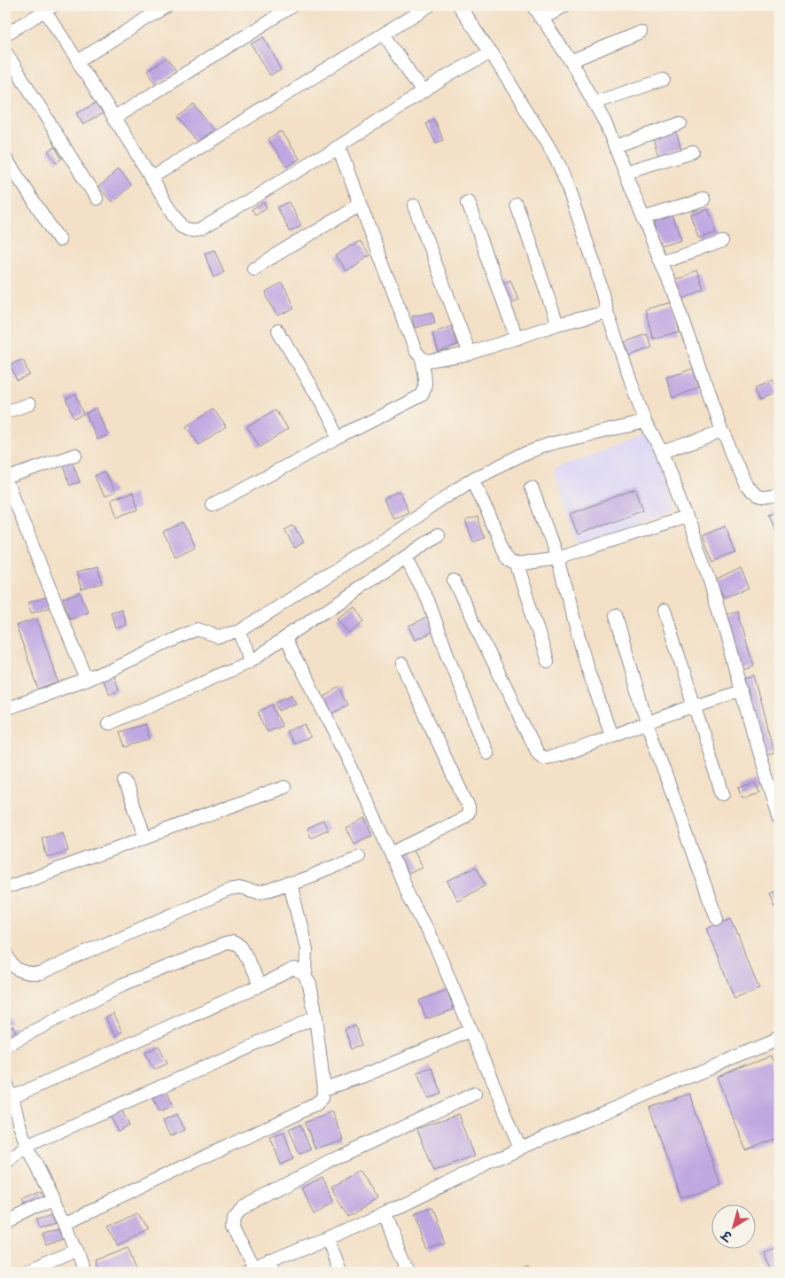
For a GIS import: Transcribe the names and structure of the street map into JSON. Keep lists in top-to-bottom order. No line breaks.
{"north":"bottom left"}
